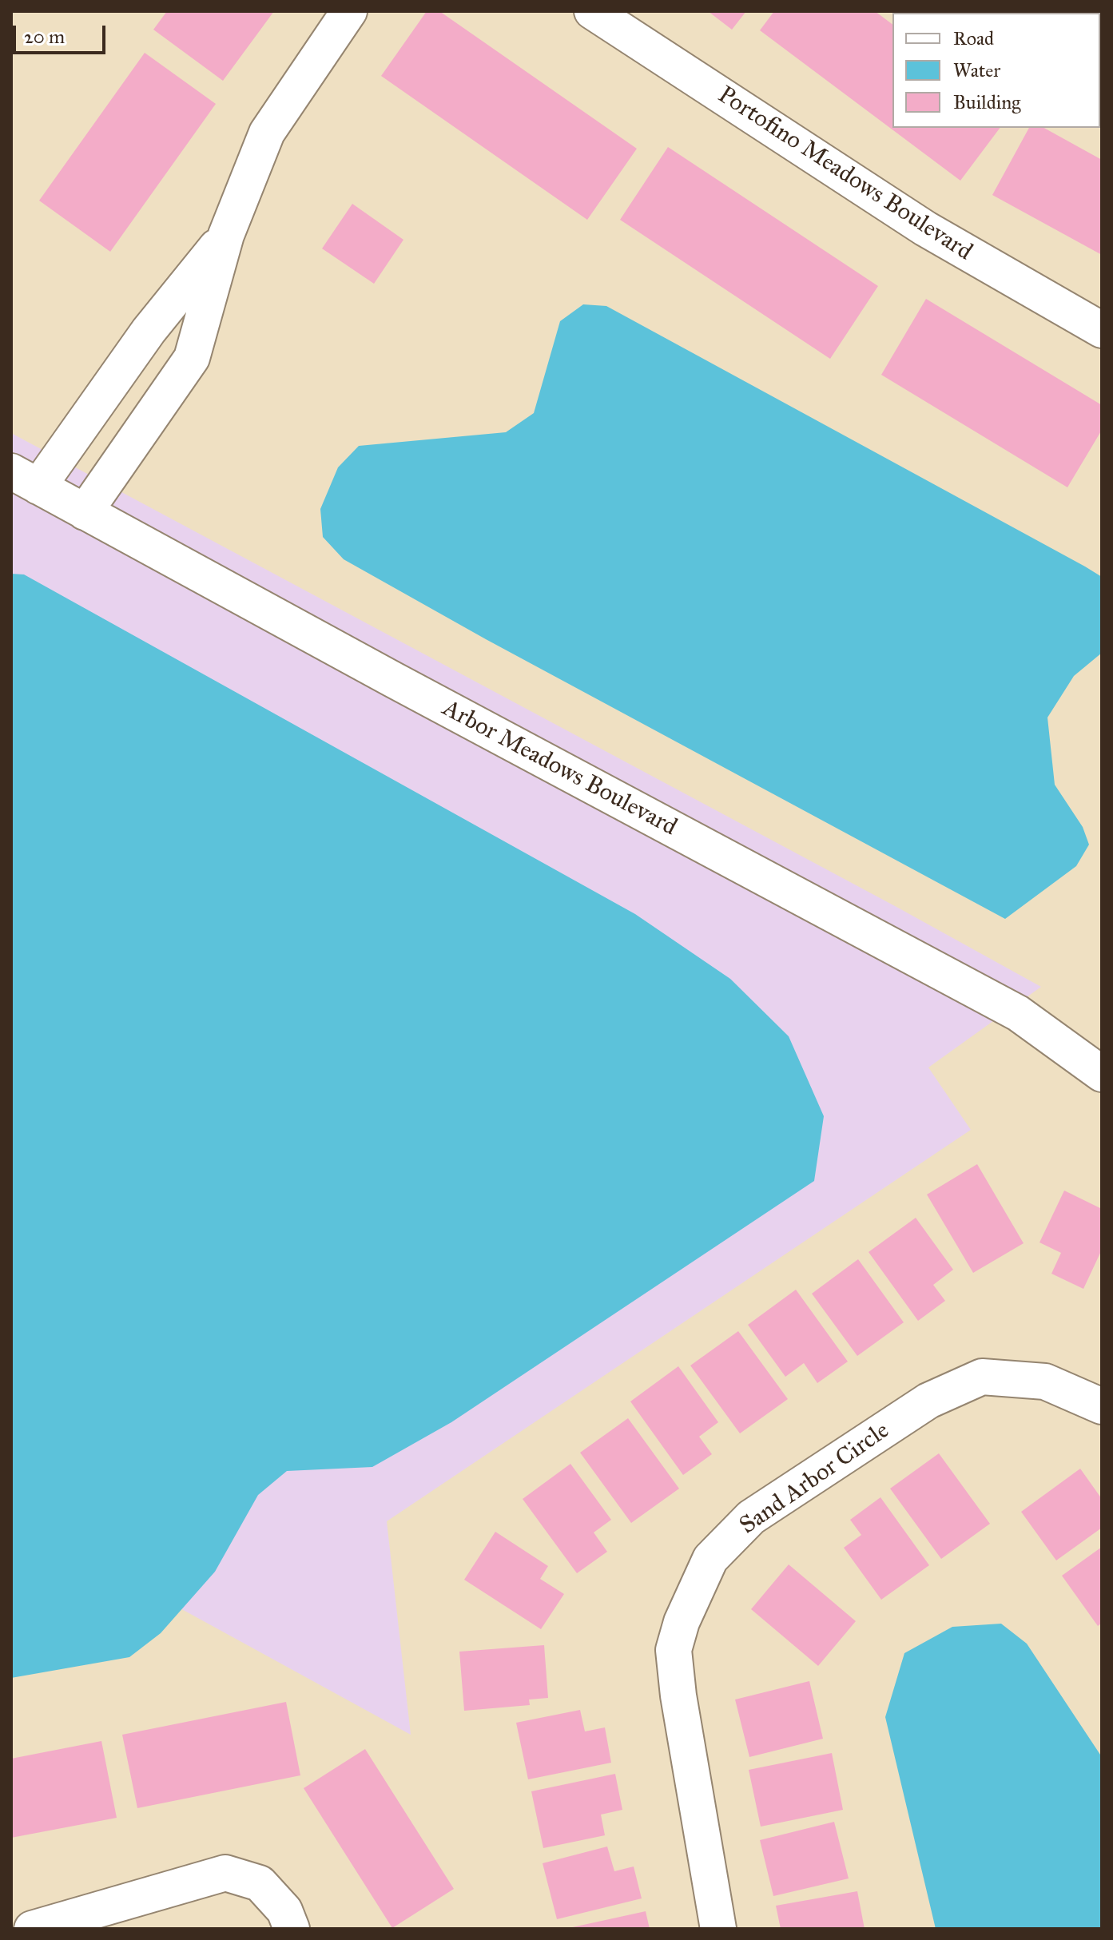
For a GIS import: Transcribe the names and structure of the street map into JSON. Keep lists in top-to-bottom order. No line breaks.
{"streets":{"street":["Portofino Meadows Boulevard","Arbor Meadows Boulevard","Sand Arbor Circle"]},"legend":["Road","Water","Building"],"scale_bar":"20 m"}
